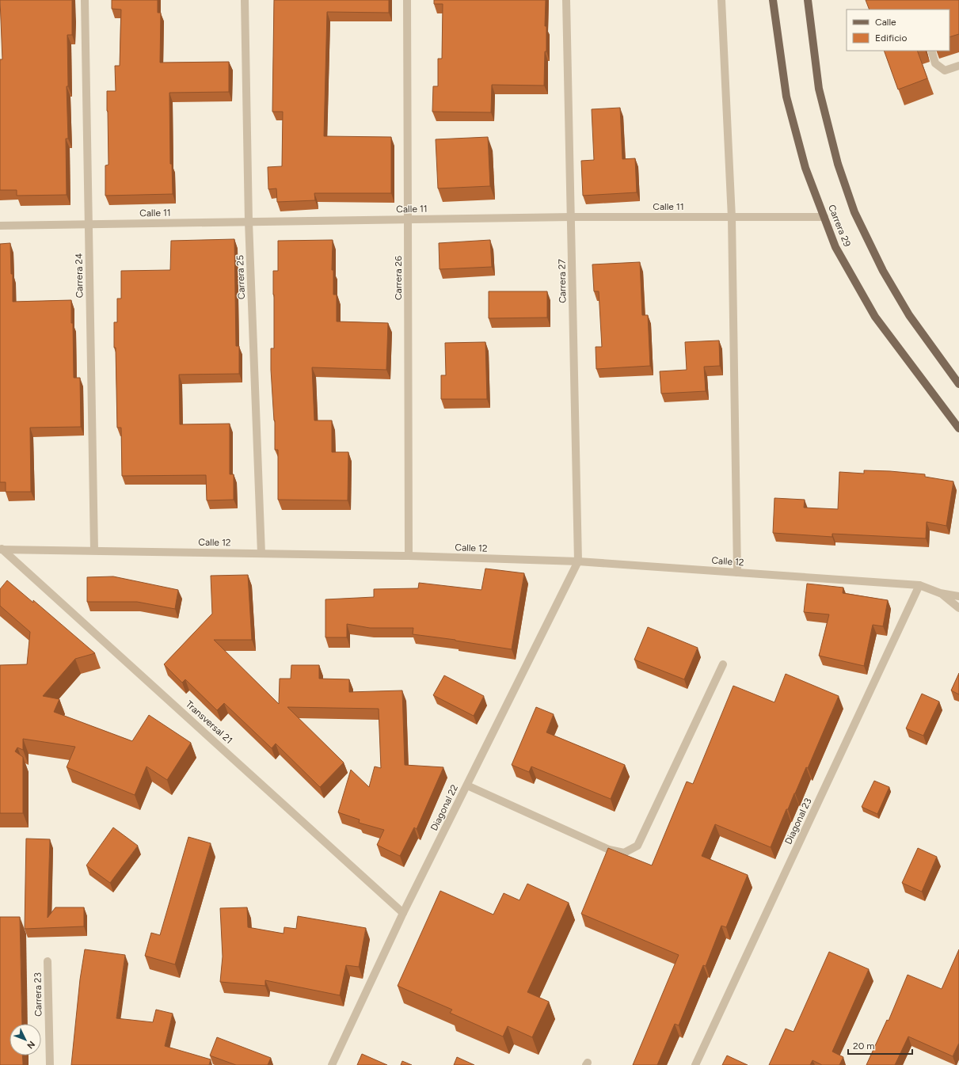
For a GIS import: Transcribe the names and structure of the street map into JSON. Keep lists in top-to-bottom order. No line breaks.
{"streets":{"main road":["Carrera 29"],"street":["Calle 11","Carrera 24","Carrera 25","Carrera 26","Carrera 27","Calle 12","Transversal 21","Diagonal 22","Diagonal 23","Carrera 23"]},"crossings":[["Calle 11","Carrera 29"],["Calle 11","Carrera 24"],["Calle 11","Carrera 25"],["Calle 11","Carrera 26"],["Calle 11","Carrera 27"],["Carrera 24","Calle 12"],["Carrera 25","Calle 12"],["Carrera 26","Calle 12"],["Carrera 27","Calle 12"],["Carrera 27","Diagonal 22"],["Calle 12","Transversal 21"],["Calle 12","Diagonal 22"],["Calle 12","Diagonal 23"],["Transversal 21","Diagonal 22"]],"legend":["Calle","Edificio"],"scale_bar":"20 m","north":"bottom right"}
